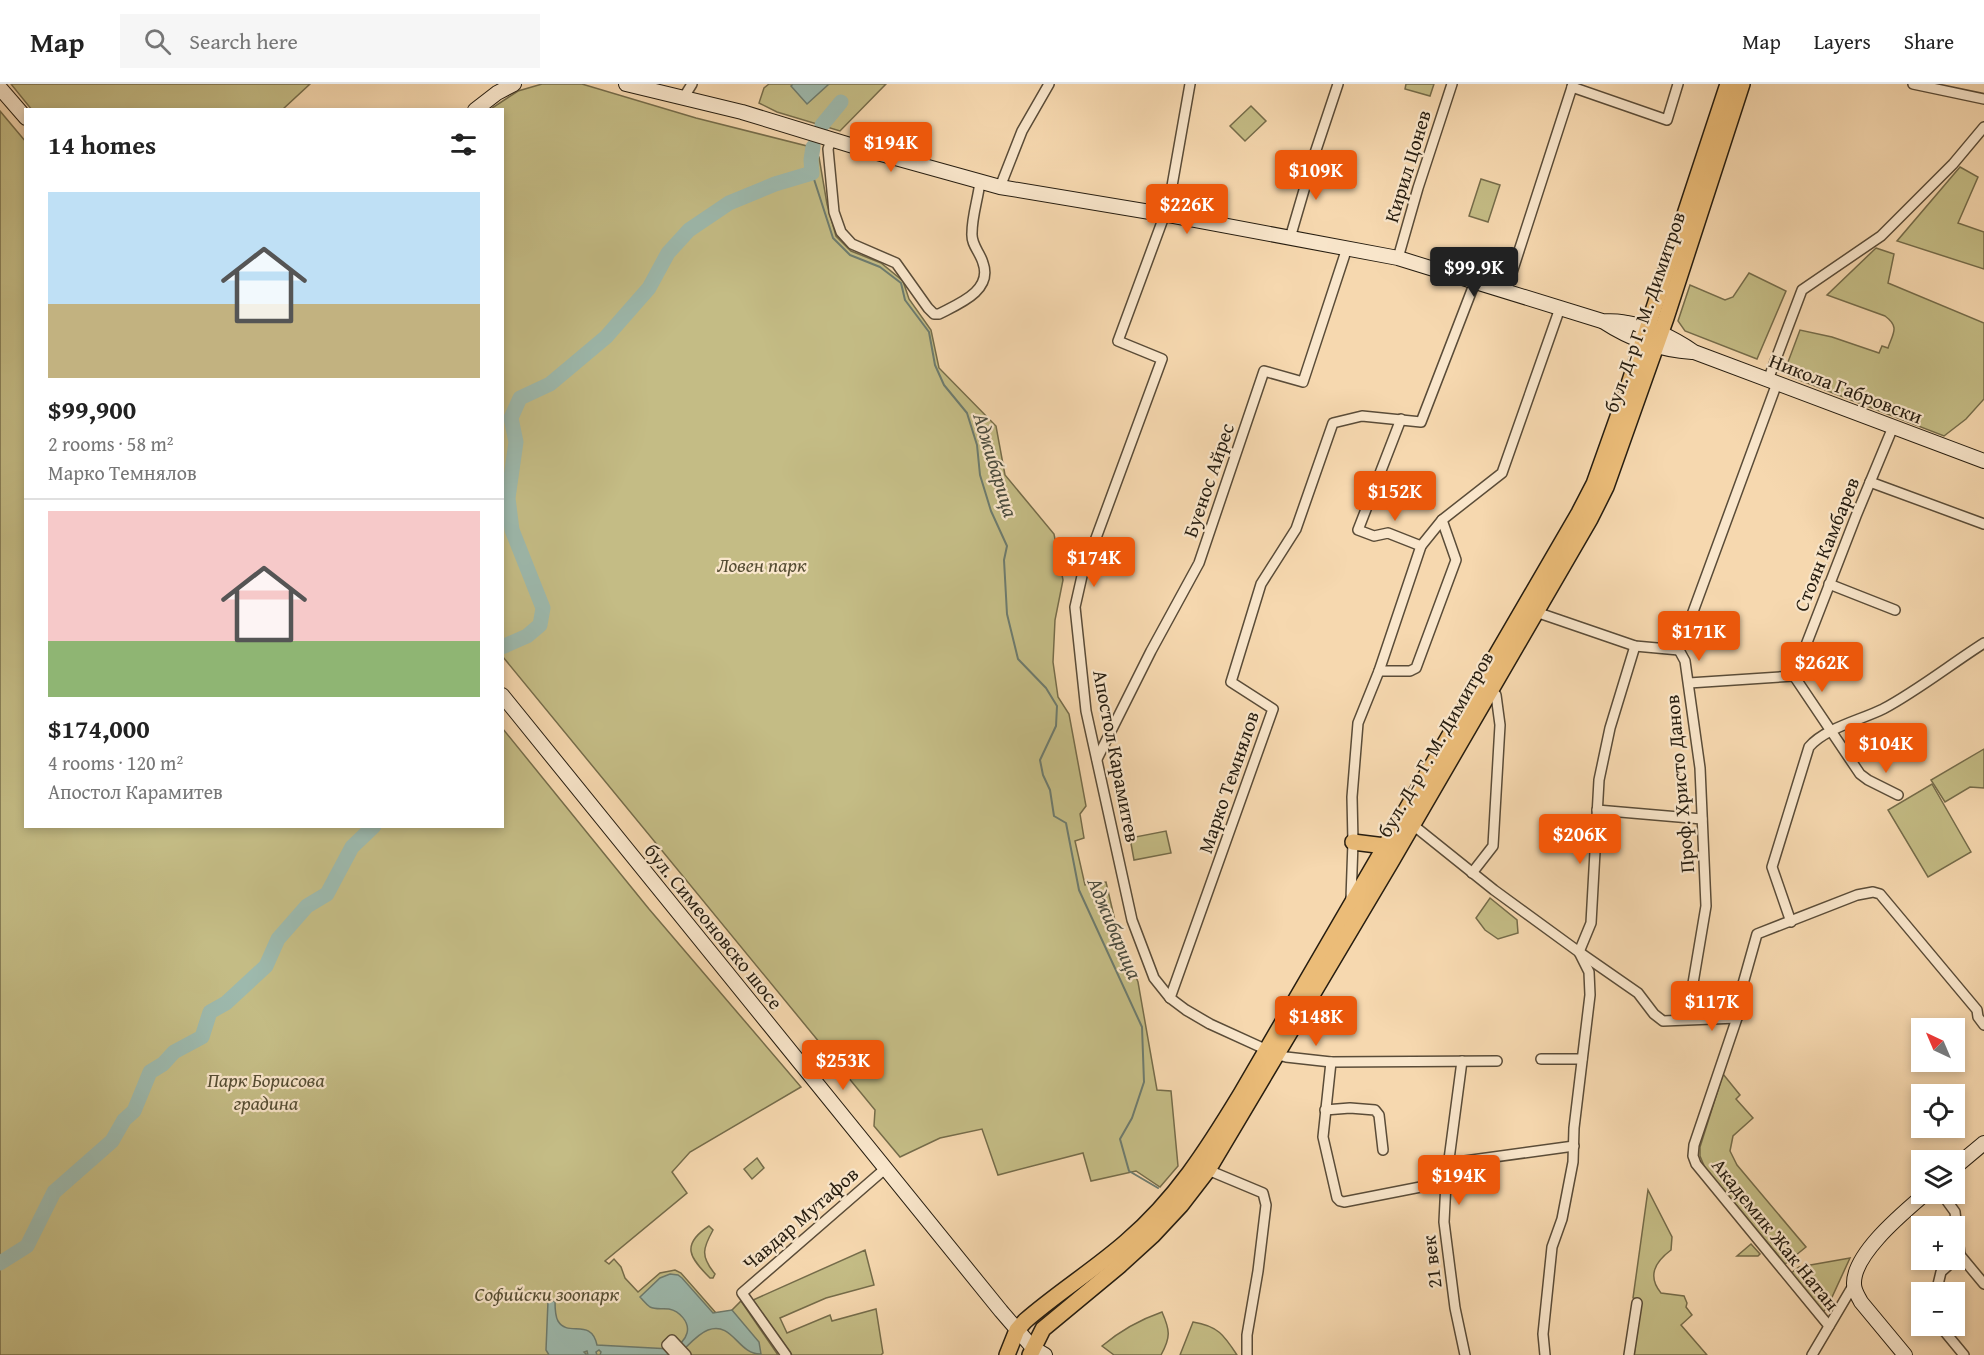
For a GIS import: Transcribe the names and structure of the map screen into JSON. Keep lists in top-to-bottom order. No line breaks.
{"streets":{"main road":["бул. Д-р Г. М. Димитров"],"street":["Кирил Цонев","Никола Габровски","Буенос Айрес","Стоян Камбарев","Апостол Карамитев","Марко Темнялов","Проф. Христо Данов","бул. Симеоновско шосе","Чавдар Мутафов","Академик Жак Натан","21 век"]},"crossings":[["Кирил Цонев","Никола Габровски"],["бул. Д-р Г. М. Димитров","Никола Габровски"],["бул. Д-р Г. М. Димитров","Апостол Карамитев"],["бул. Д-р Г. М. Димитров","бул. Симеоновско шосе"],["Никола Габровски","Буенос Айрес"],["Никола Габровски","Стоян Камбарев"],["Никола Габровски","Апостол Карамитев"],["Никола Габровски","Марко Темнялов"],["Буенос Айрес","Апостол Карамитев"],["Апостол Карамитев","Марко Темнялов"],["Апостол Карамитев","21 век"],["бул. Симеоновско шосе","Чавдар Мутафов"]],"water":["Аджибарица"],"parks":["Ловен парк","Парк Борисова градина","Софийски зоопарк"],"north":"top left","page":{"header":"Map","search":"Search here","nav":["Map","Layers","Share"],"heading":"14 homes","price":["$194K","$109K","$226K","$99.9K","$152K","$174K","$171K","$262K","$104K","$206K","$117K","$148K","$253K","$194K"],"list":[{"name":"$99,900","note":"2 rooms · 58 m² · Марко Темнялов"},{"name":"$174,000","note":"4 rooms · 120 m² · Апостол Карамитев"}],"map_buttons":["+","−"]}}
